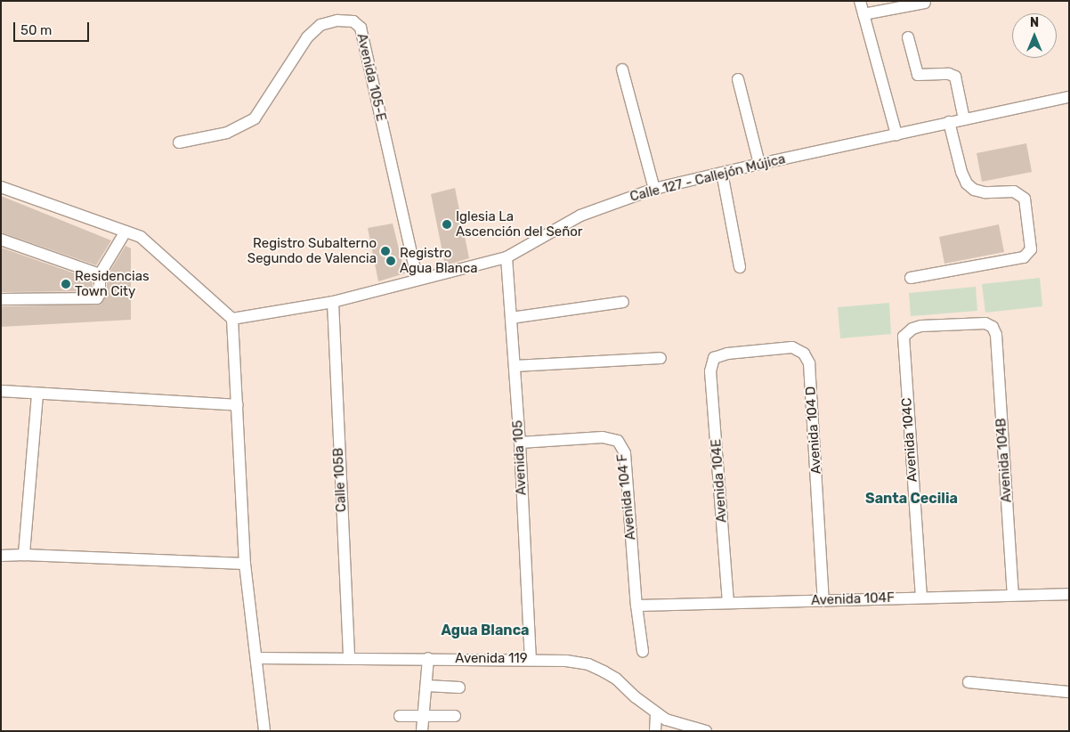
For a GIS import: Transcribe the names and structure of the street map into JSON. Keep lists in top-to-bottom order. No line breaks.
{"streets":{"street":["Avenida 105-E","Calle 127 - Callejón Mújica","Avenida 104 D","Avenida 104C","Avenida 105","Avenida 104B","Calle 105B","Avenida 104E","Avenida 104 F","Avenida 104F","Avenida 119"]},"crossings":[["Avenida 105-E","Calle 127 - Callejón Mújica"],["Calle 127 - Callejón Mújica","Avenida 105"],["Calle 127 - Callejón Mújica","Calle 105B"],["Avenida 104 D","Avenida 104E"],["Avenida 104 D","Avenida 104F"],["Avenida 104C","Avenida 104B"],["Avenida 104C","Avenida 104F"],["Avenida 105","Avenida 104 F"],["Avenida 105","Avenida 119"],["Avenida 104B","Avenida 104F"],["Calle 105B","Avenida 119"],["Avenida 104E","Avenida 104F"],["Avenida 104 F","Avenida 104F"]],"districts":["Santa Cecilia","Agua Blanca"],"places":["Iglesia La Ascención del Señor","Registro Subalterno Segundo de Valencia","Registro Agua Blanca","Residencias Town City"],"scale_bar":"50 m","north":"top"}
